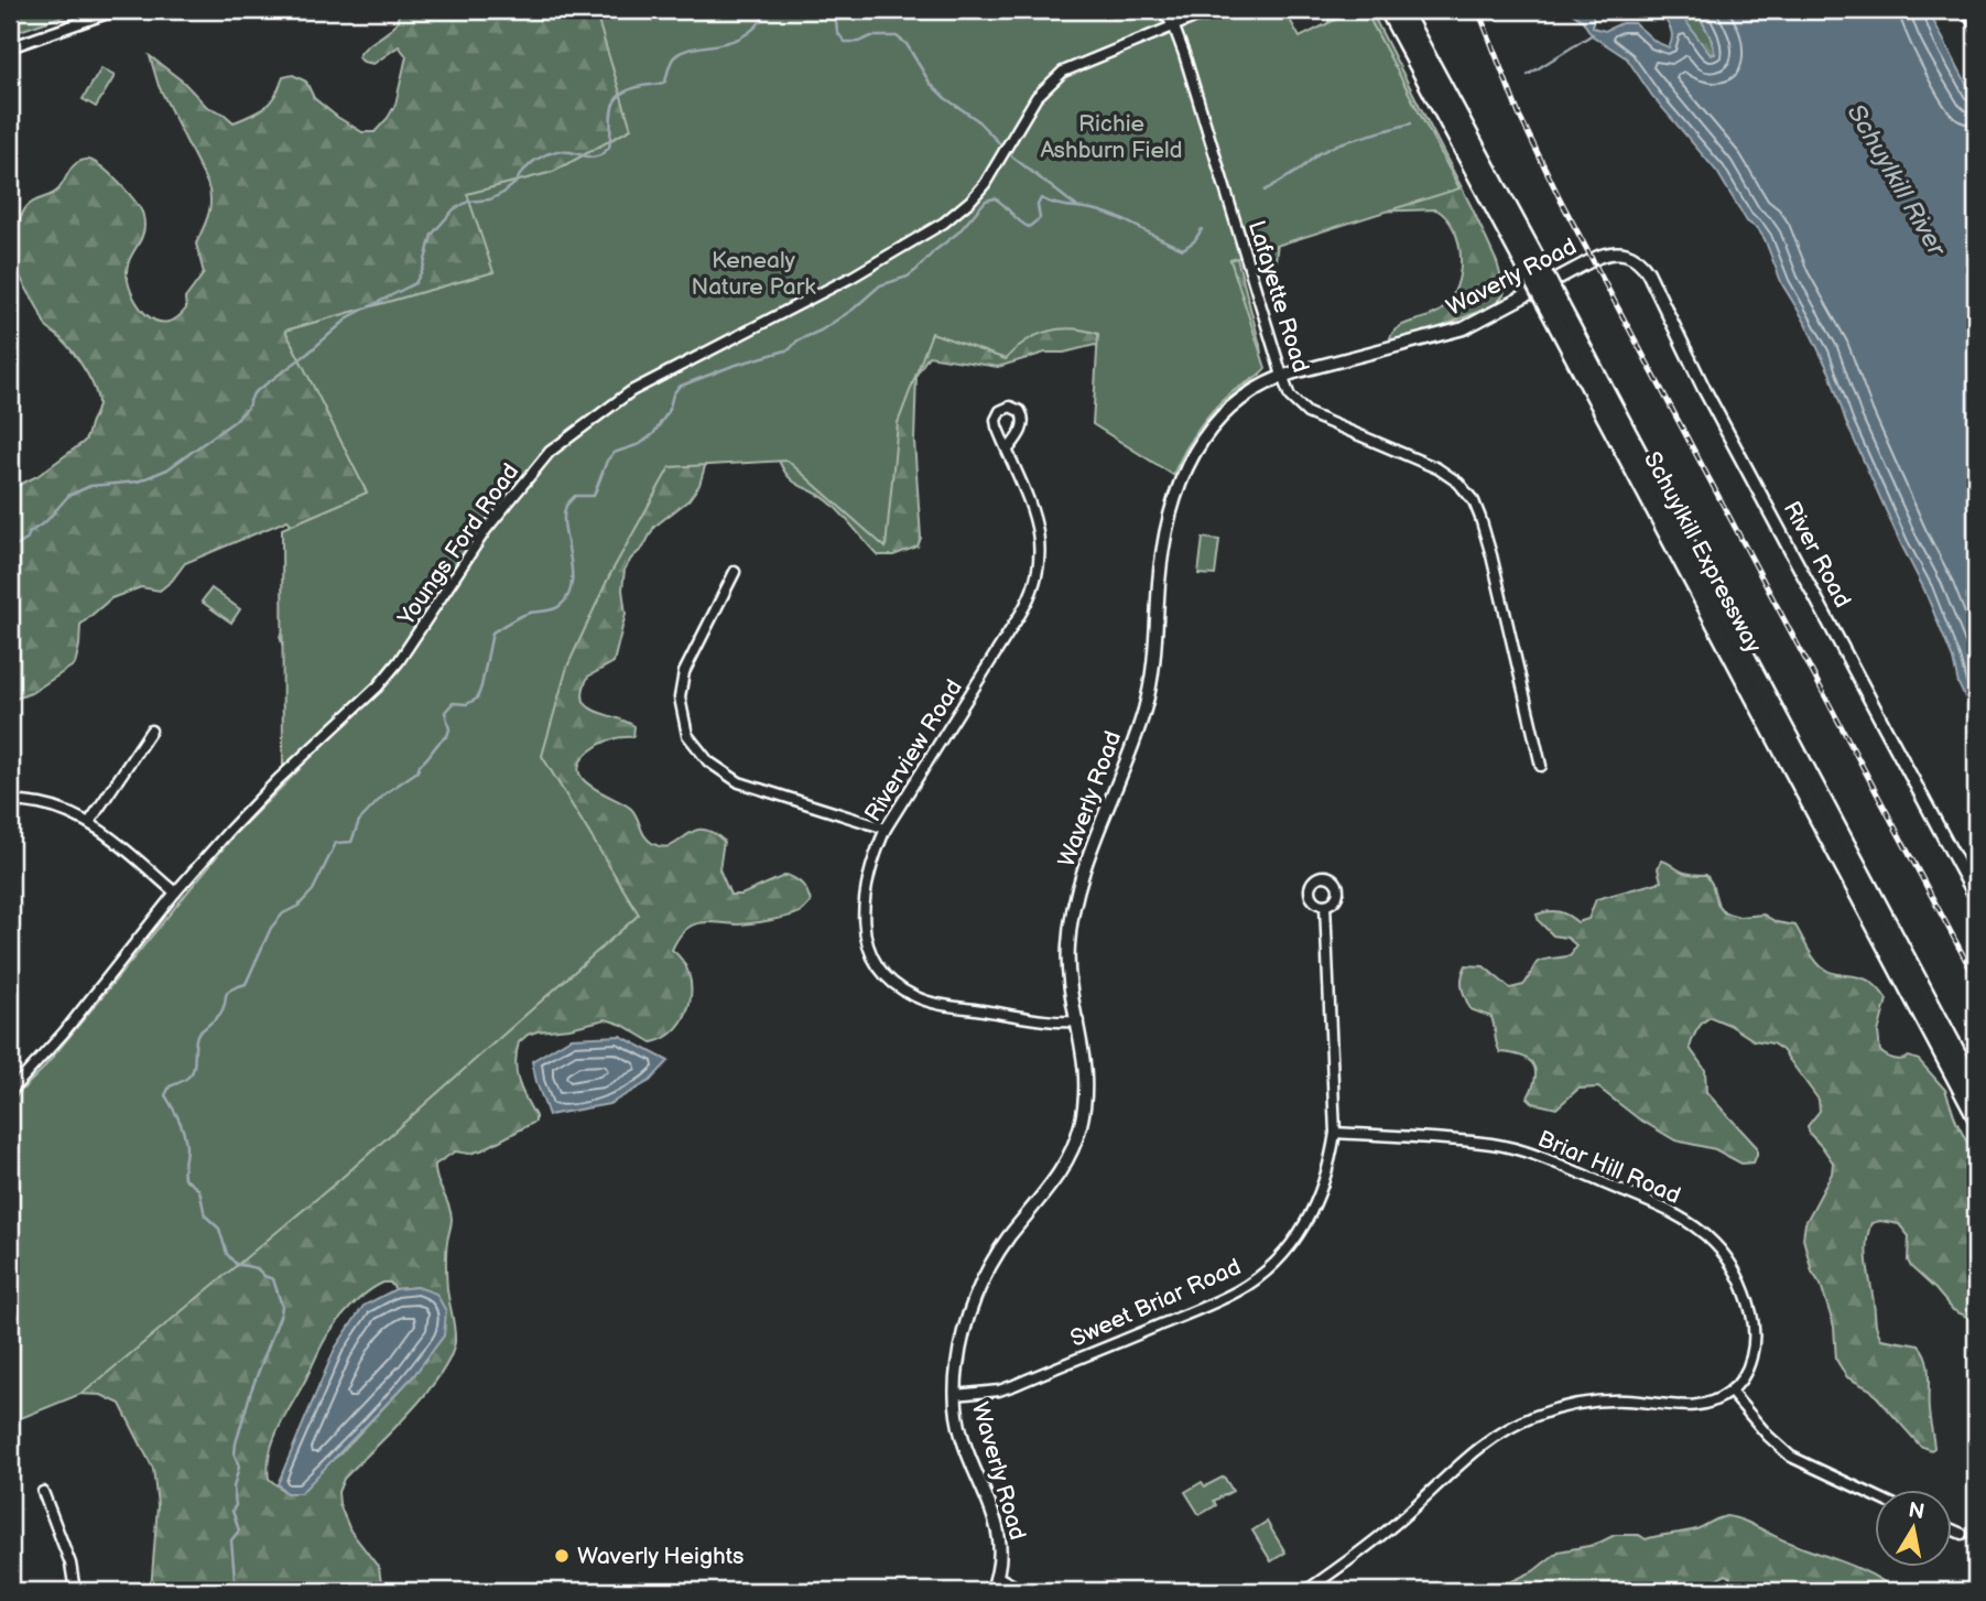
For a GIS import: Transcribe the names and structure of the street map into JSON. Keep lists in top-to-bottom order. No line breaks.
{"streets":{"highway":["Schuylkill Expressway"],"street":["Waverly Road","Lafayette Road","Youngs Ford Road","River Road","Riverview Road","Briar Hill Road","Sweet Briar Road"]},"crossings":[["Waverly Road","Lafayette Road"],["Waverly Road","River Road"],["Waverly Road","Riverview Road"],["Waverly Road","Sweet Briar Road"],["Lafayette Road","Youngs Ford Road"],["Briar Hill Road","Sweet Briar Road"]],"water":["Schuylkill River"],"parks":["Richie Ashburn Field","Kenealy Nature Park"],"places":["Waverly Heights"],"north":"top"}
